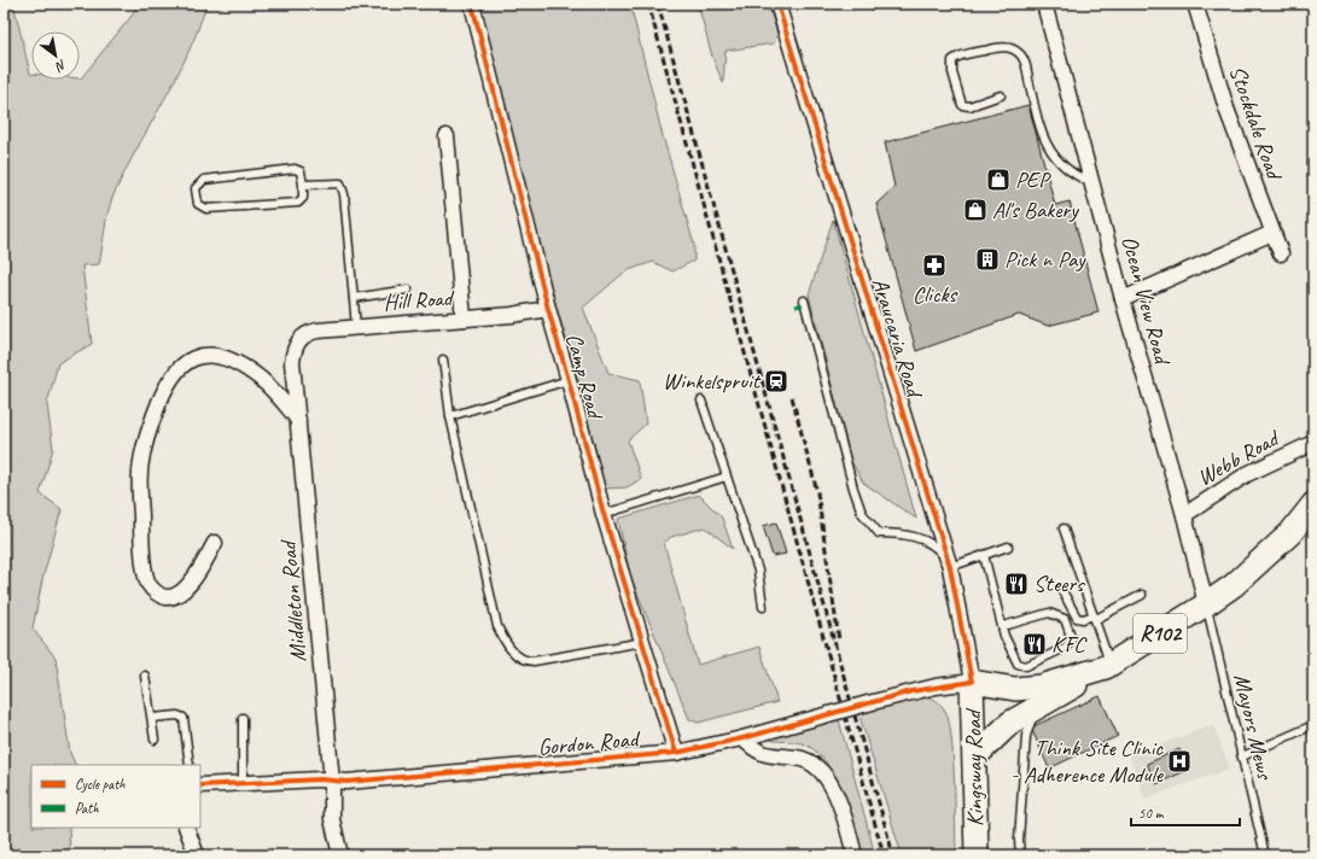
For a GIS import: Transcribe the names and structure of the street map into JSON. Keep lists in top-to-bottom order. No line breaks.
{"streets":{"main road":["R102","Kingsway Road"],"street":["Stockdale Road","Ocean View Road","Hill Road","Araucaria Road","Camp Road","Webb Road","Middleton Road","Gordon Road"],"lane":["Mayors Mews"]},"crossings":[["Ocean View Road","Webb Road"],["Ocean View Road","R102"],["Ocean View Road","Mayors Mews"],["Hill Road","Camp Road"],["Hill Road","Middleton Road"],["Araucaria Road","R102"],["Araucaria Road","Gordon Road"],["Araucaria Road","Kingsway Road"],["Camp Road","Gordon Road"],["Middleton Road","Gordon Road"],["R102","Mayors Mews"],["R102","Gordon Road"],["R102","Kingsway Road"],["Gordon Road","Kingsway Road"]],"places":{"shop":["PEP","Al's Bakery"],"building":["Pick n Pay"],"pharmacy":["Clicks"],"station":["Winkelspruit"],"restaurant":["Steers","KFC"],"hospital":["Think Site Clinic - Adherence Module"]},"legend":["Cycle path","Path"],"scale_bar":"50 m","north":"bottom right"}
